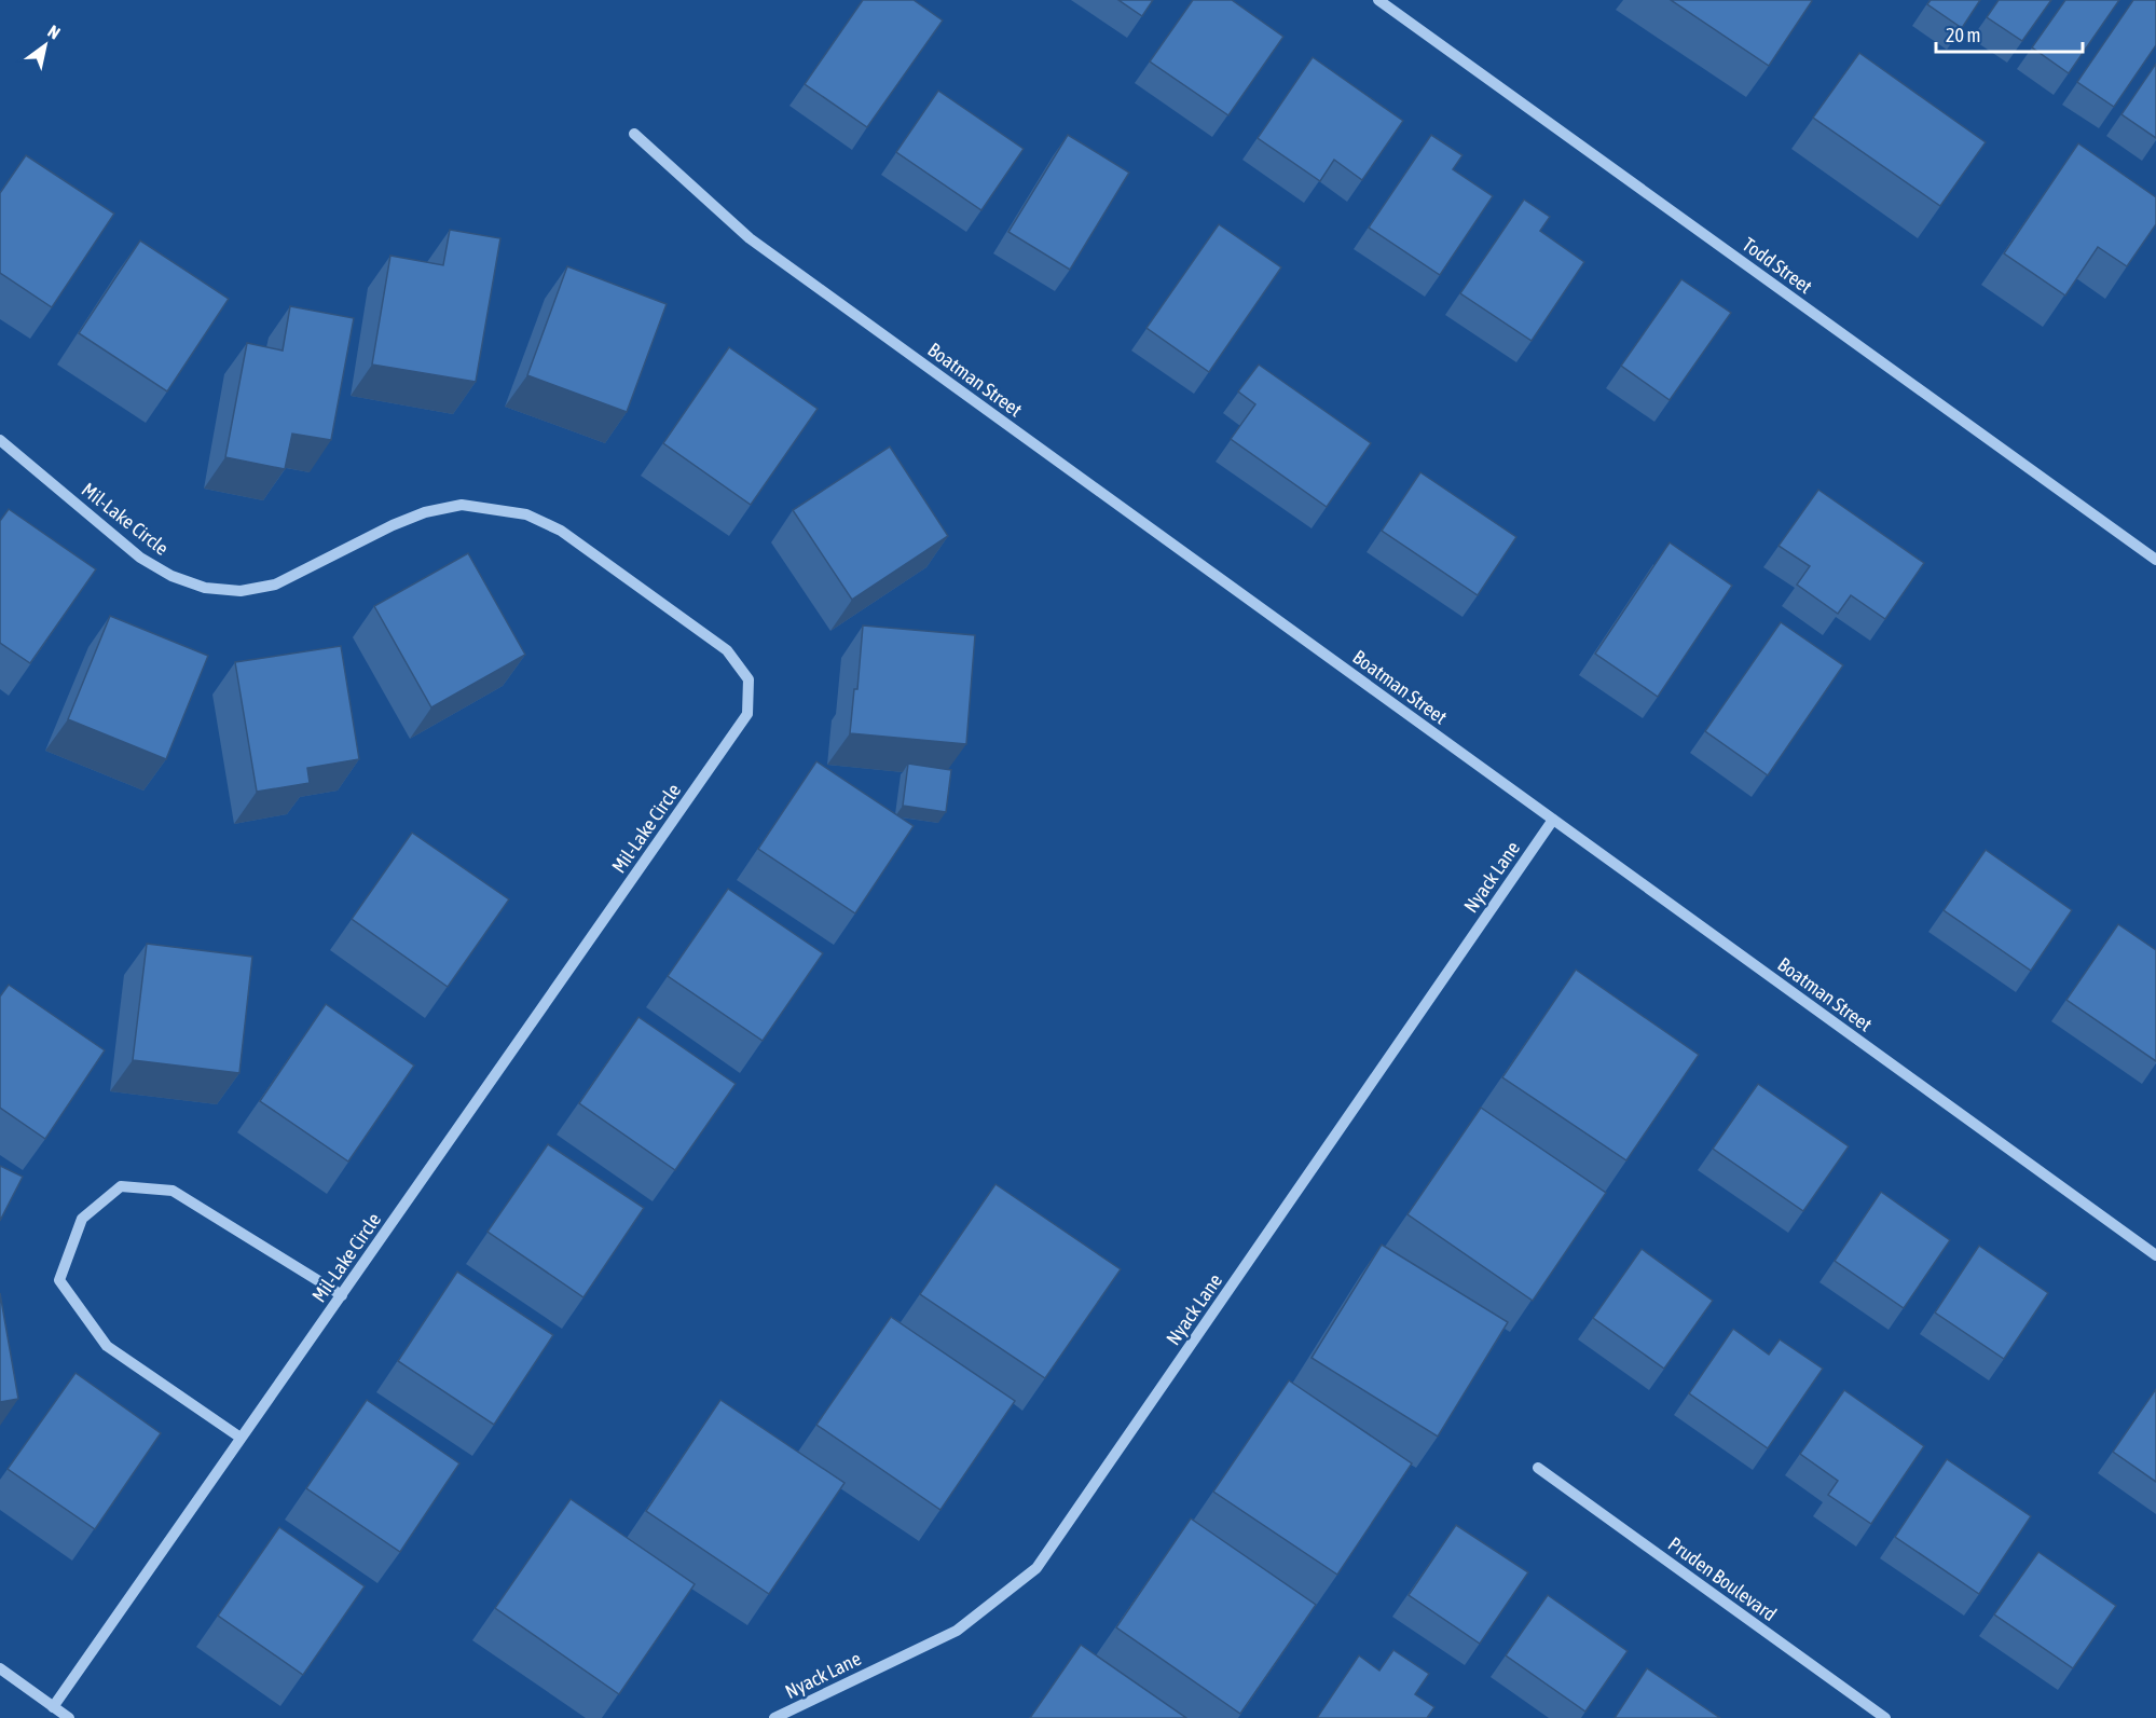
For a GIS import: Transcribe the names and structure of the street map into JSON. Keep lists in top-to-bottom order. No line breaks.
{"streets":{"street":["Todd Street","Boatman Street","Mil-Lake Circle","Nyack Lane","Pruden Boulevard"]},"crossings":[["Boatman Street","Nyack Lane"]],"scale_bar":"20 m","north":"top right"}
